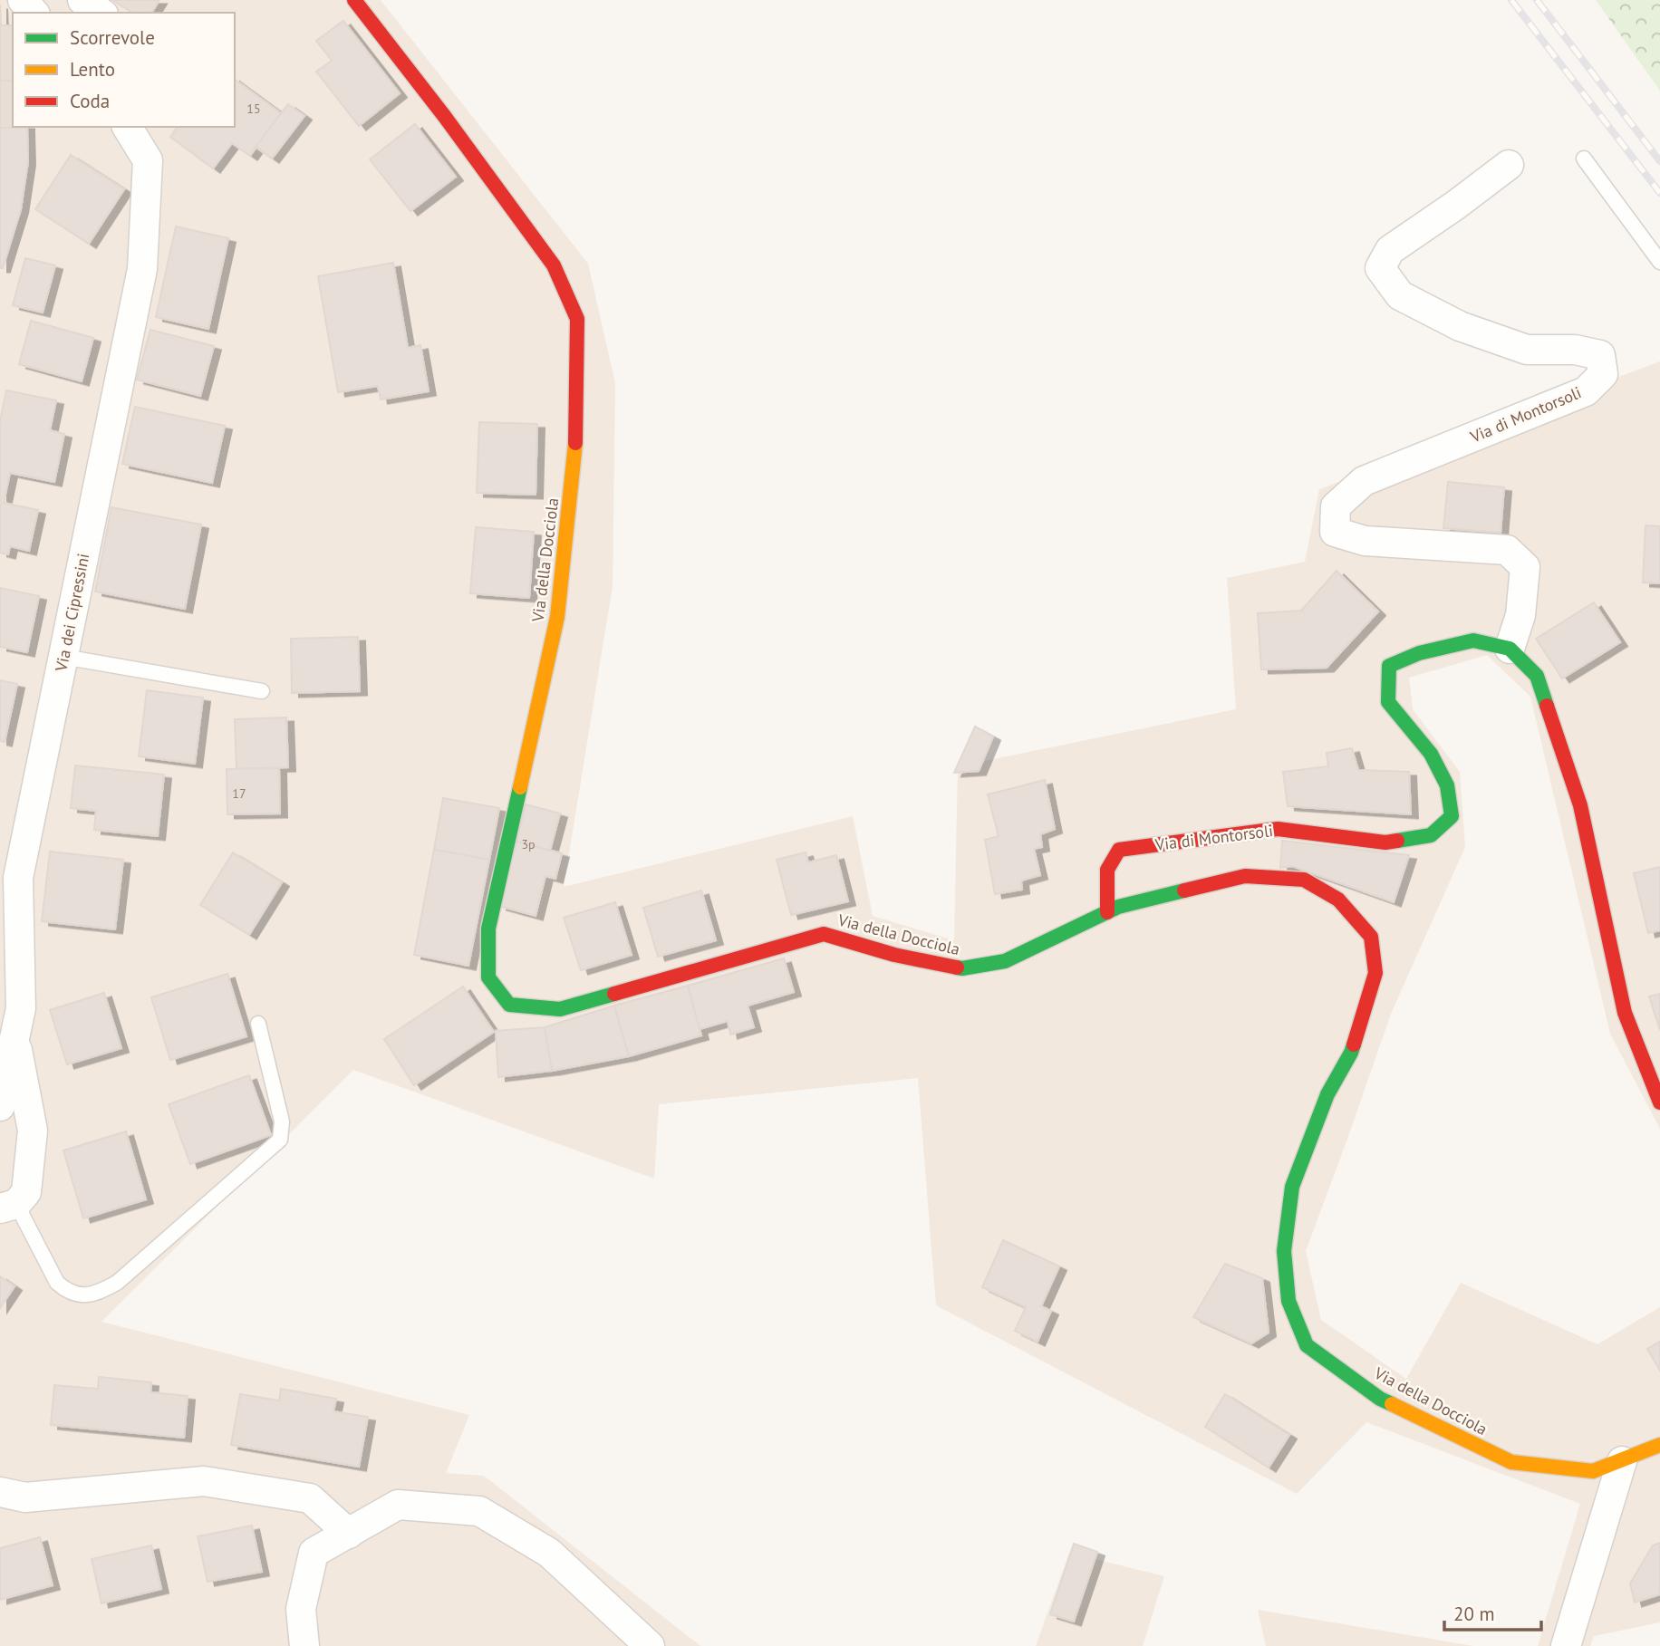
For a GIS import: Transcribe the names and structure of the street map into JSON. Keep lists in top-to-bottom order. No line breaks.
{"streets":{"street":["Via di Montorsoli","Via della Docciola","Via dei Cipressini"]},"crossings":[["Via di Montorsoli","Via della Docciola"]],"house_numbers":["15","17","3p"],"legend":["Scorrevole","Lento","Coda"],"scale_bar":"20 m"}
